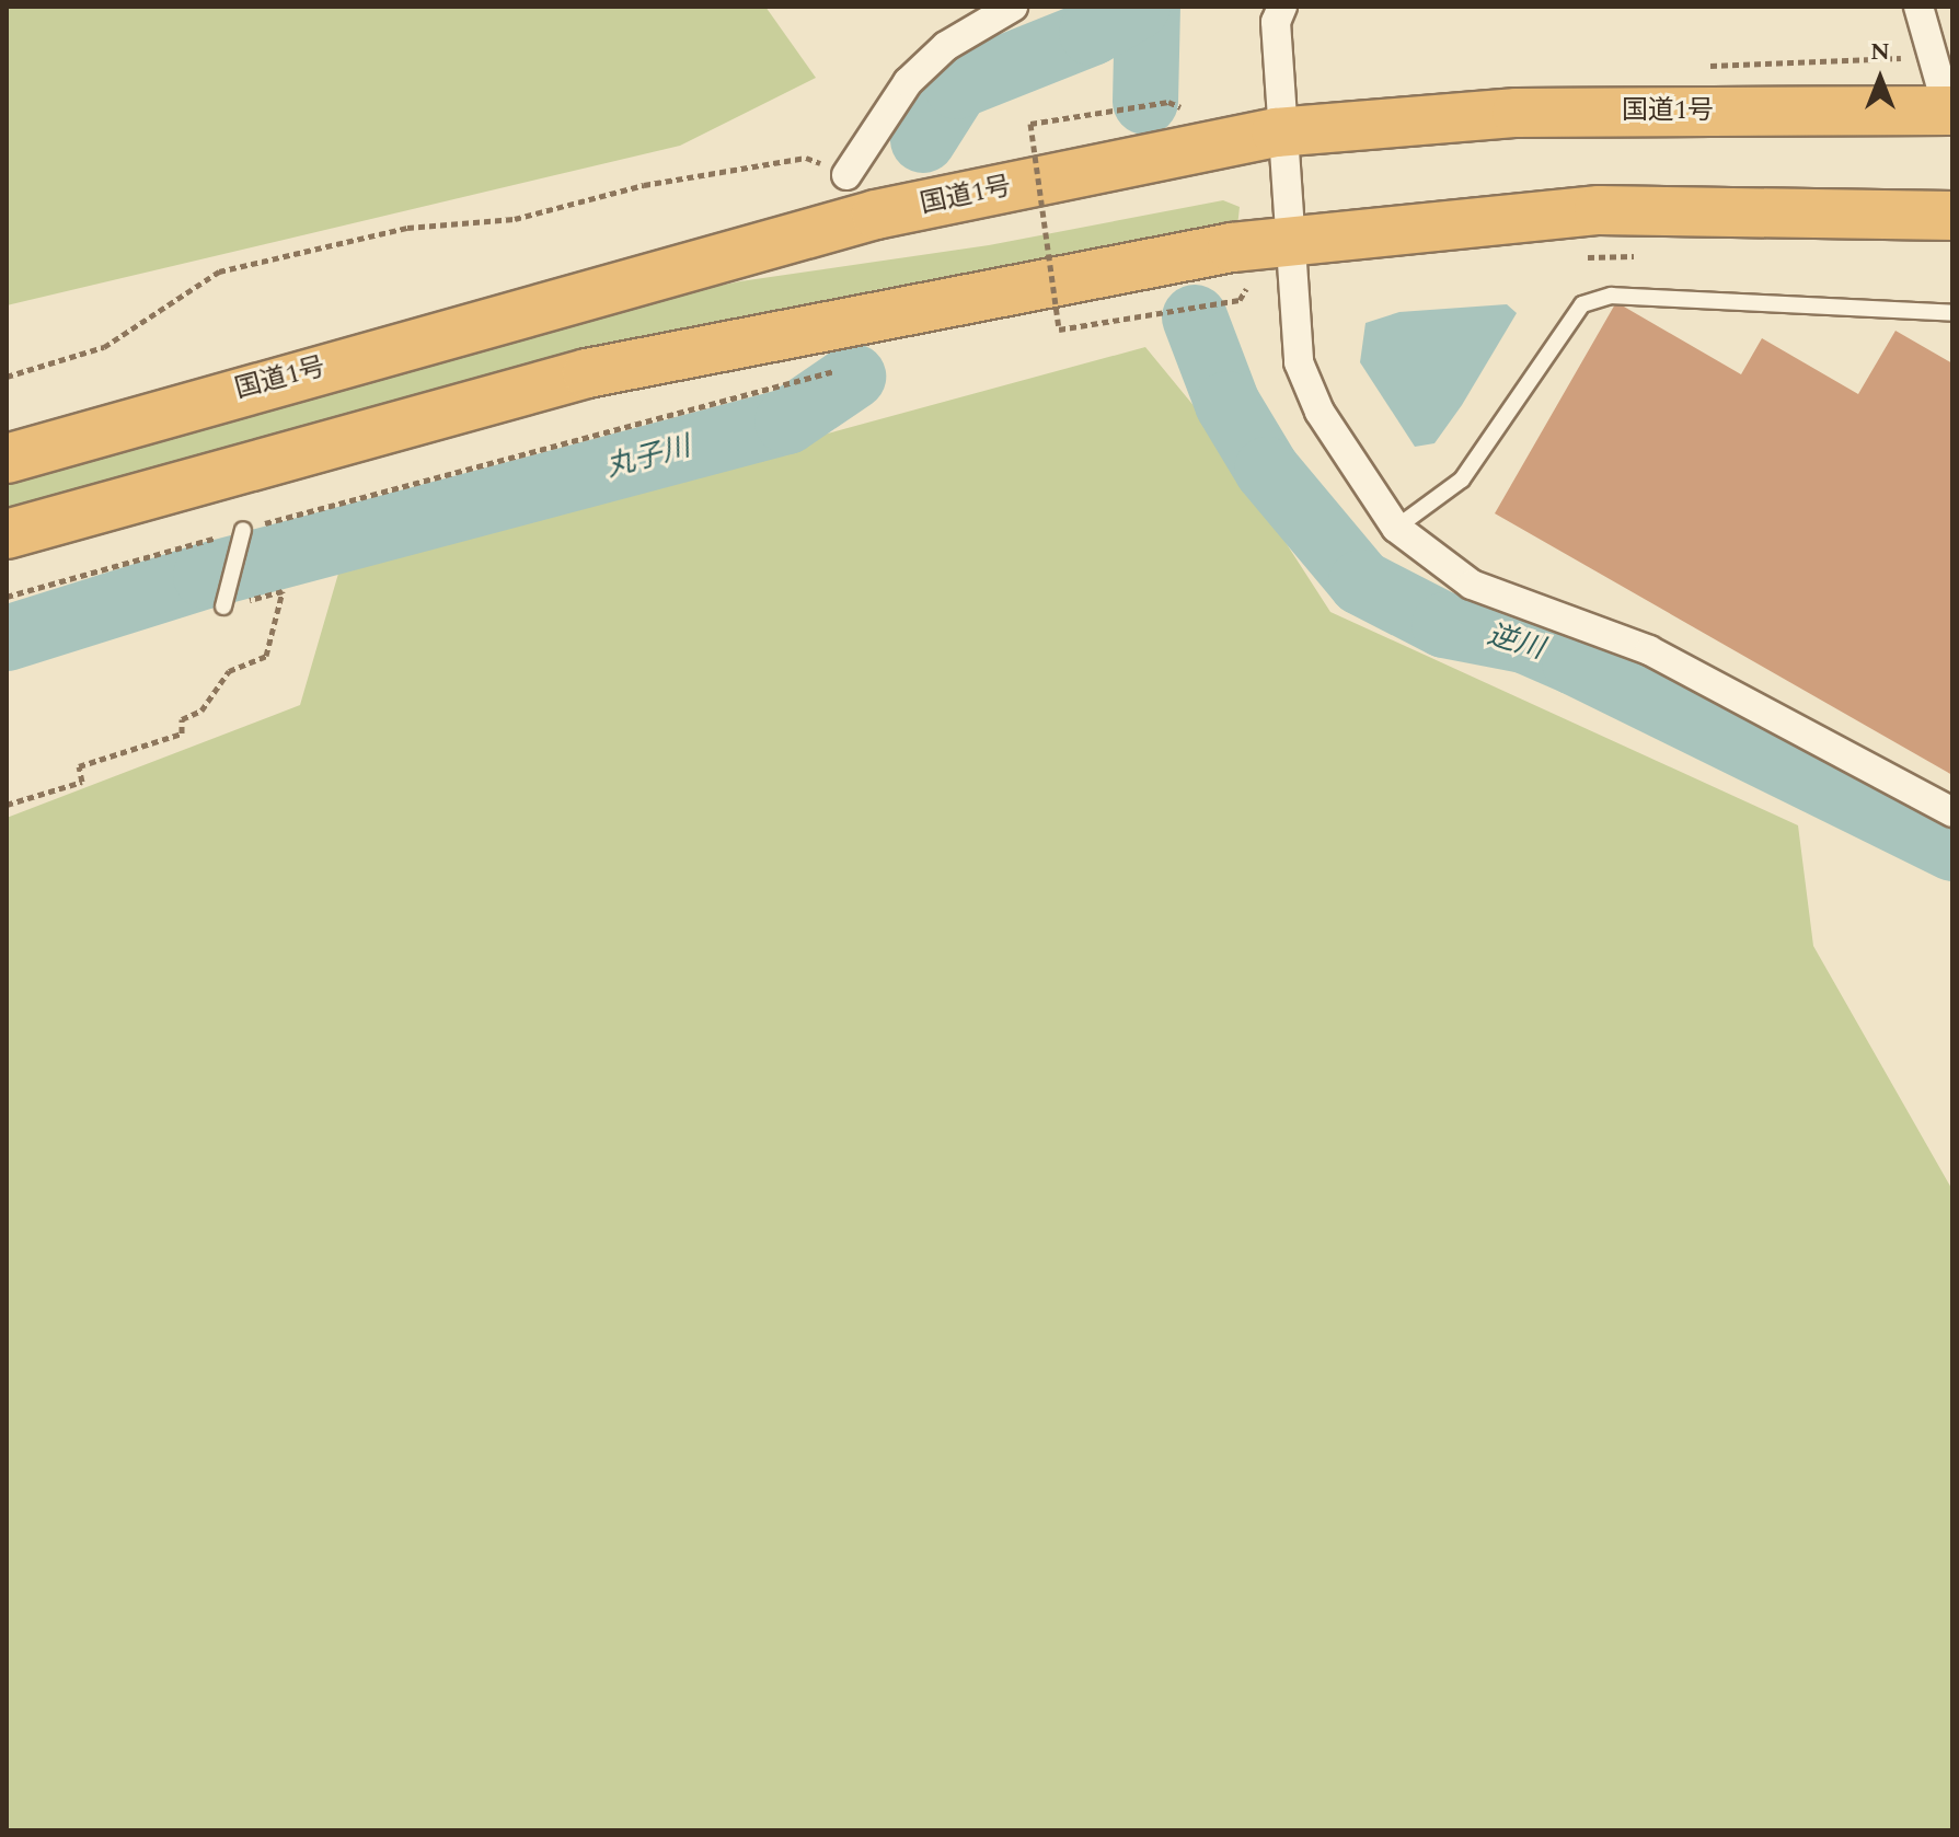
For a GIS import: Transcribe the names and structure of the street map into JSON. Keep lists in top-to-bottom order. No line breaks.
{"streets":{"highway":["国道1号"]},"water":["丸子川","逆川"],"north":"top"}
